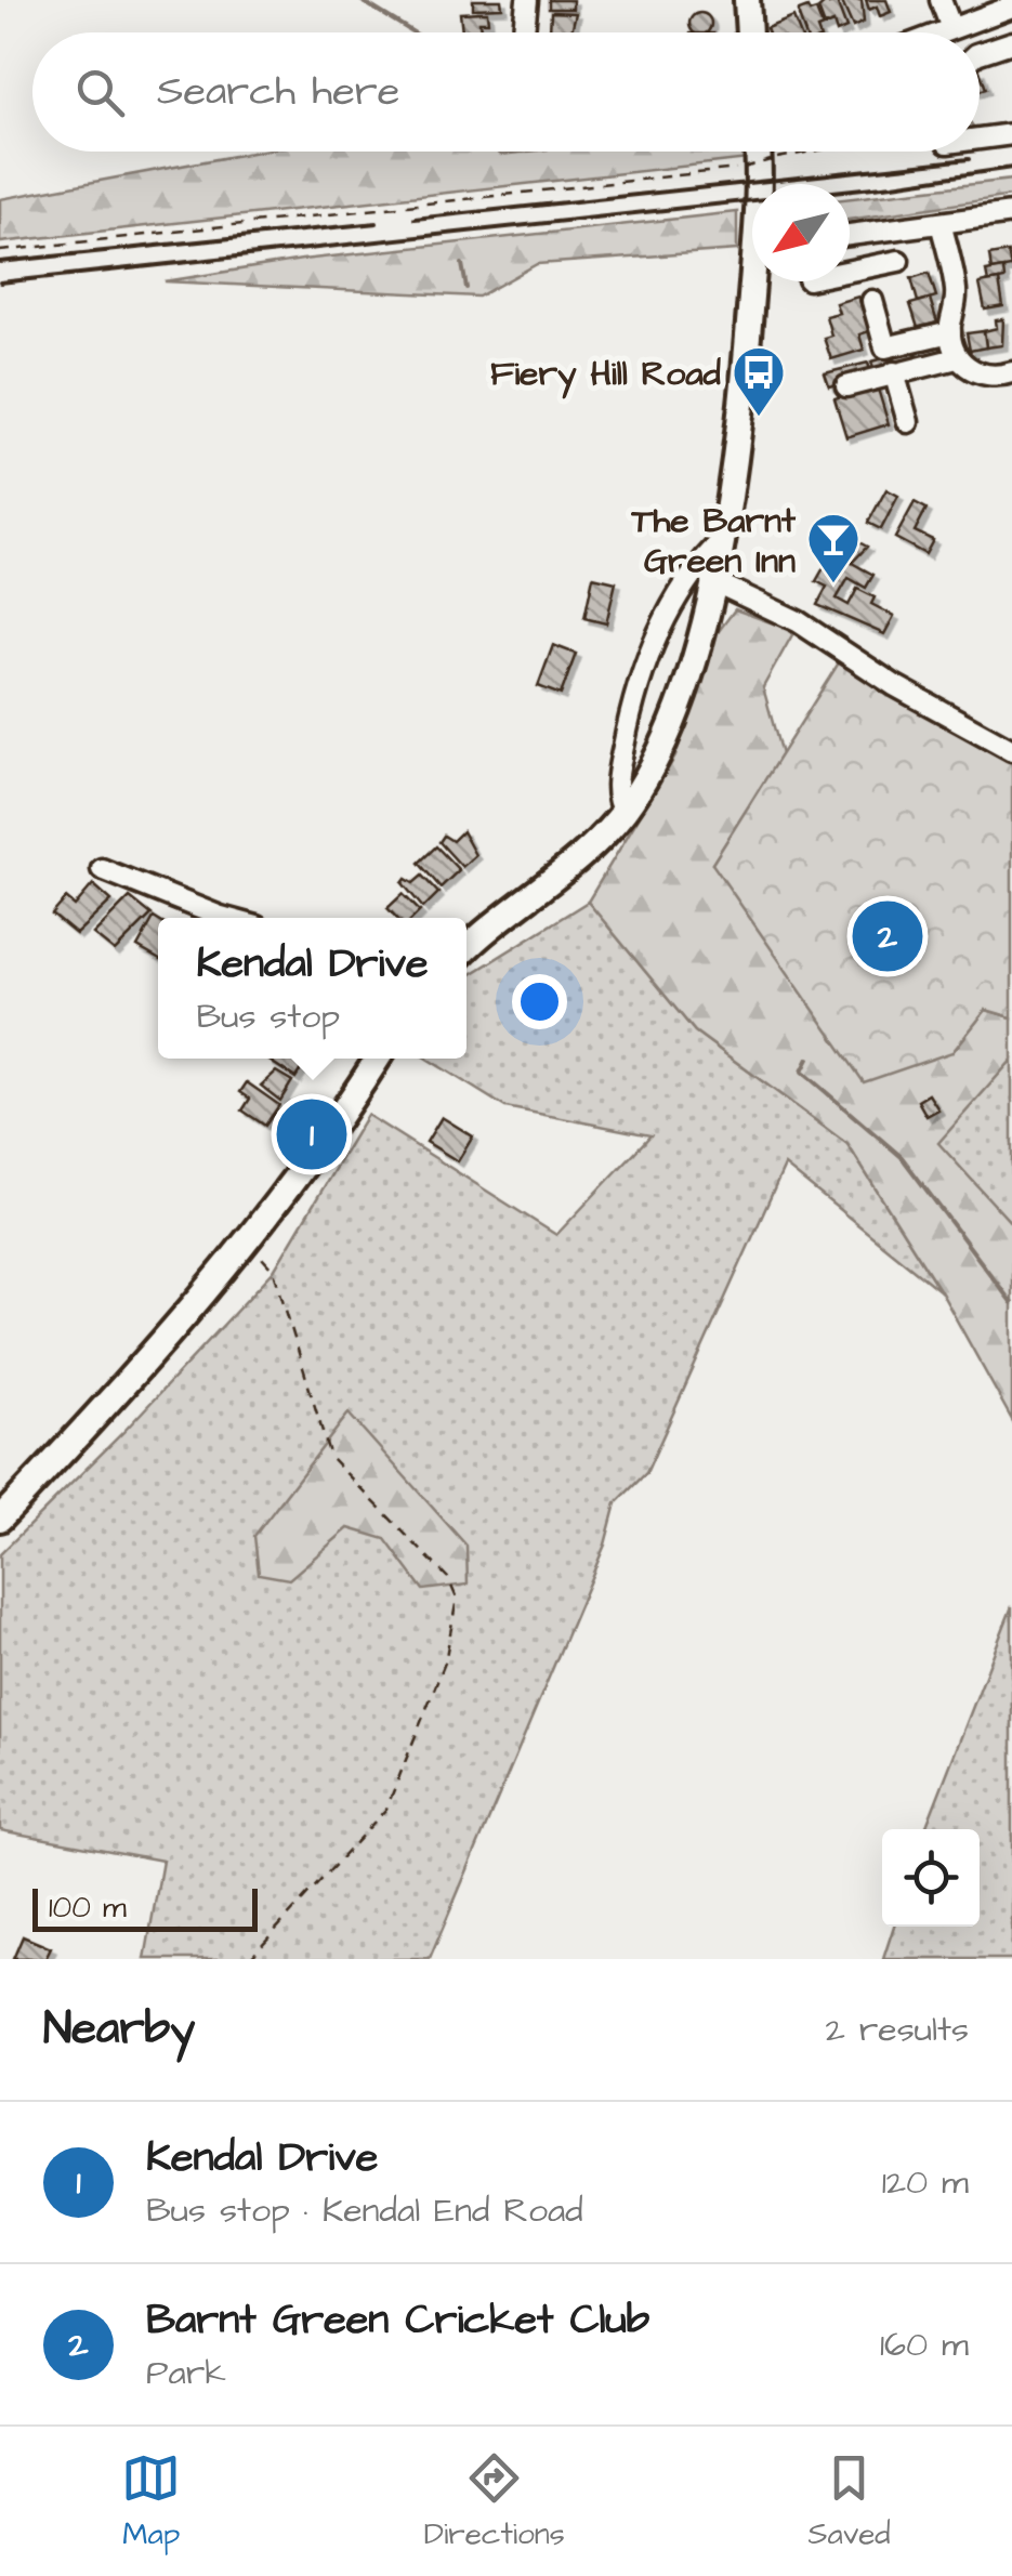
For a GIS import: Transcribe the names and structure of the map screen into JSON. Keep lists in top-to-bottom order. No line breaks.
{"places":{"bus stop":["Fiery Hill Road"],"bar":["The Barnt Green Inn"]},"scale_bar":"100 m","north":"bottom left","page":{"search":"Search here","pins":["2","1"],"popup":["Kendal Drive","Bus stop"],"scale":"100 m","heading":["Nearby","2 results"],"list":[{"mark":"1","name":"Kendal Drive","note":"Bus stop · Kendal End Road","value":"120 m"},{"mark":"2","name":"Barnt Green Cricket Club","note":"Park","value":"160 m"}],"nav":["Map","Directions","Saved"]}}
